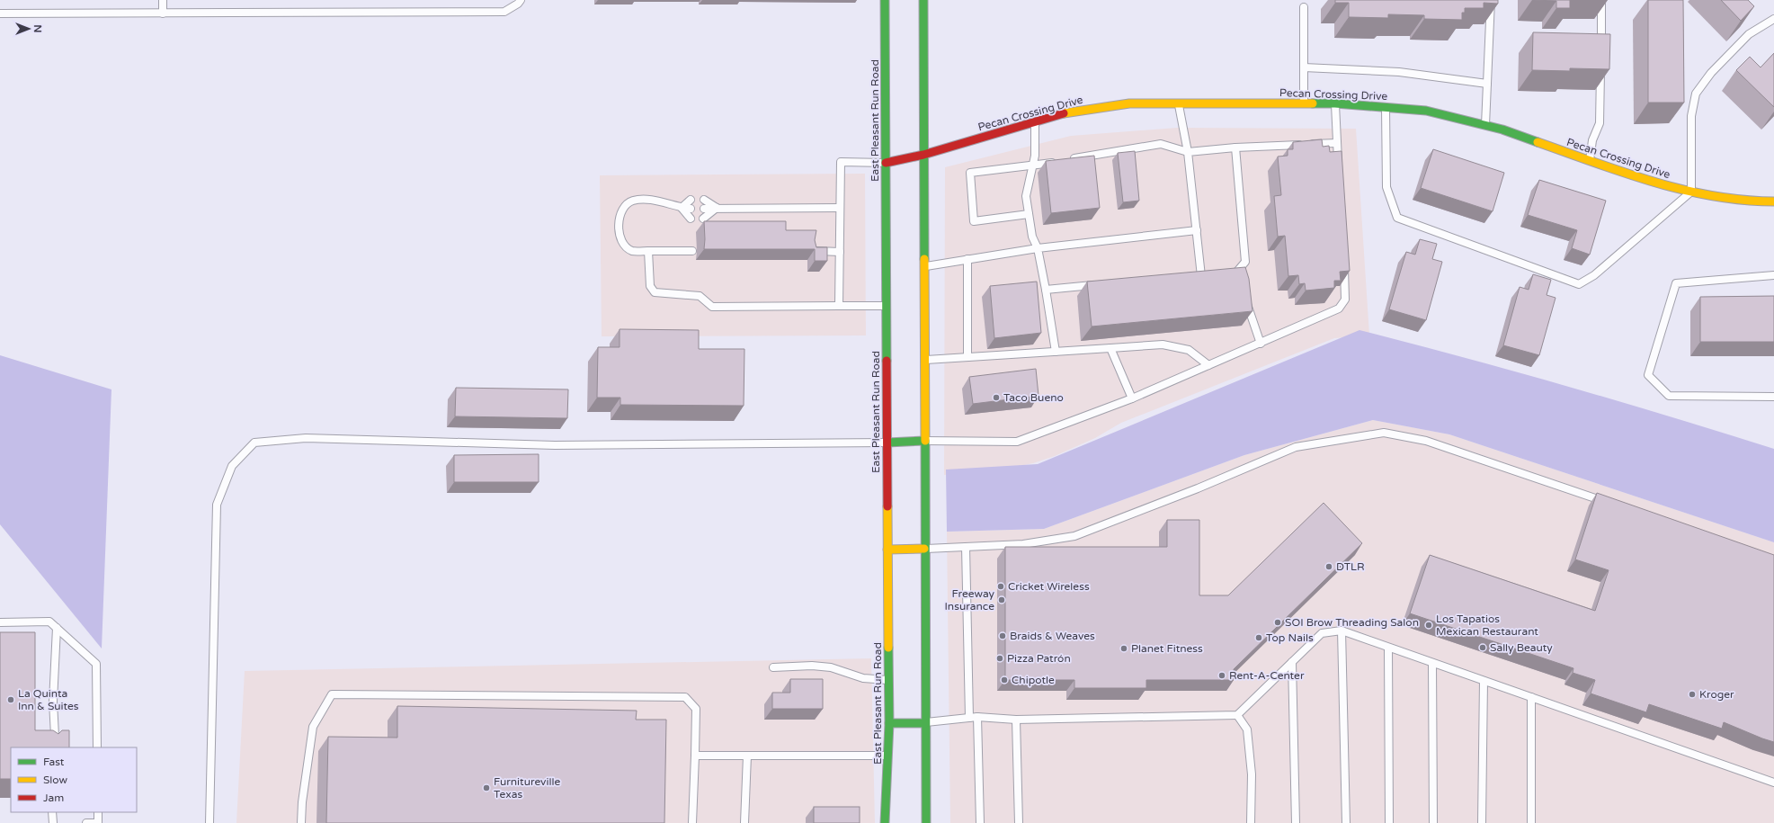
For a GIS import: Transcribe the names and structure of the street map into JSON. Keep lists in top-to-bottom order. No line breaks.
{"streets":{"main road":["Pecan Crossing Drive","East Pleasant Run Road"]},"crossings":[["Pecan Crossing Drive","East Pleasant Run Road"]],"places":["Taco Bueno","DTLR","Cricket Wireless","Freeway Insurance","SOI Brow Threading Salon","Los Tapatios Mexican Restaurant","Braids & Weaves","Top Nails","Sally Beauty","Planet Fitness","Pizza Patrón","Rent-A-Center","Chipotle","Kroger","La Quinta Inn & Suites","Furnitureville Texas"],"legend":["Fast","Slow","Jam"],"north":"right"}
